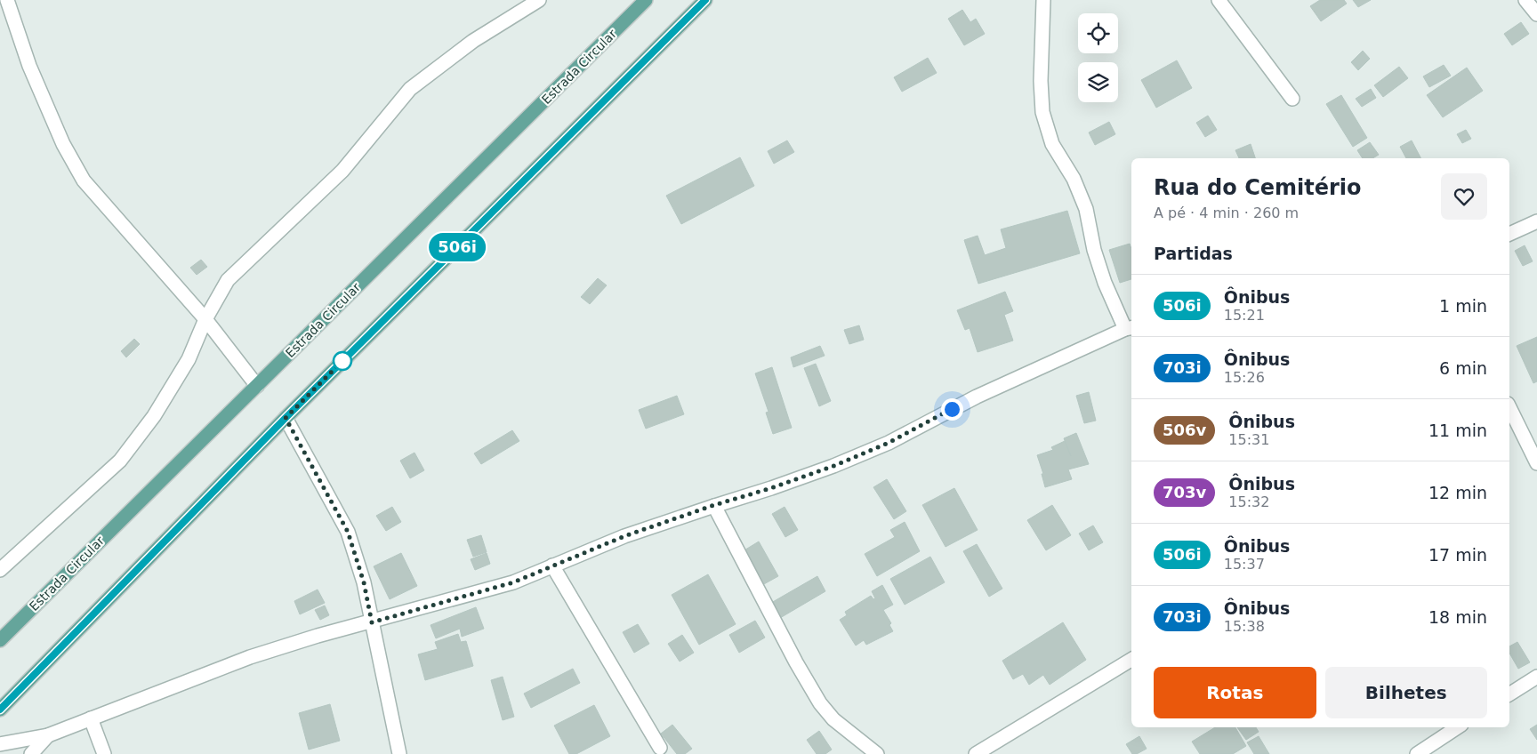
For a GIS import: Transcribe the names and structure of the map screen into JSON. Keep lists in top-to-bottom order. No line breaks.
{"streets":{"main road":["Estrada Circular"]},"lines":["bus line 506i"],"page":{"on_map":"506i","heading":[["Rua do Cemitério","A pé · 4 min · 260 m"],"Partidas"],"list":[{"mark":"506i","name":"Ônibus","note":"15:21","value":"1 min"},{"mark":"703i","name":"Ônibus","note":"15:26","value":"6 min"},{"mark":"506v","name":"Ônibus","note":"15:31","value":"11 min"},{"mark":"703v","name":"Ônibus","note":"15:32","value":"12 min"},{"mark":"506i","name":"Ônibus","note":"15:37","value":"17 min"},{"mark":"703i","name":"Ônibus","note":"15:38","value":"18 min"}],"buttons":["Rotas","Bilhetes"]}}
